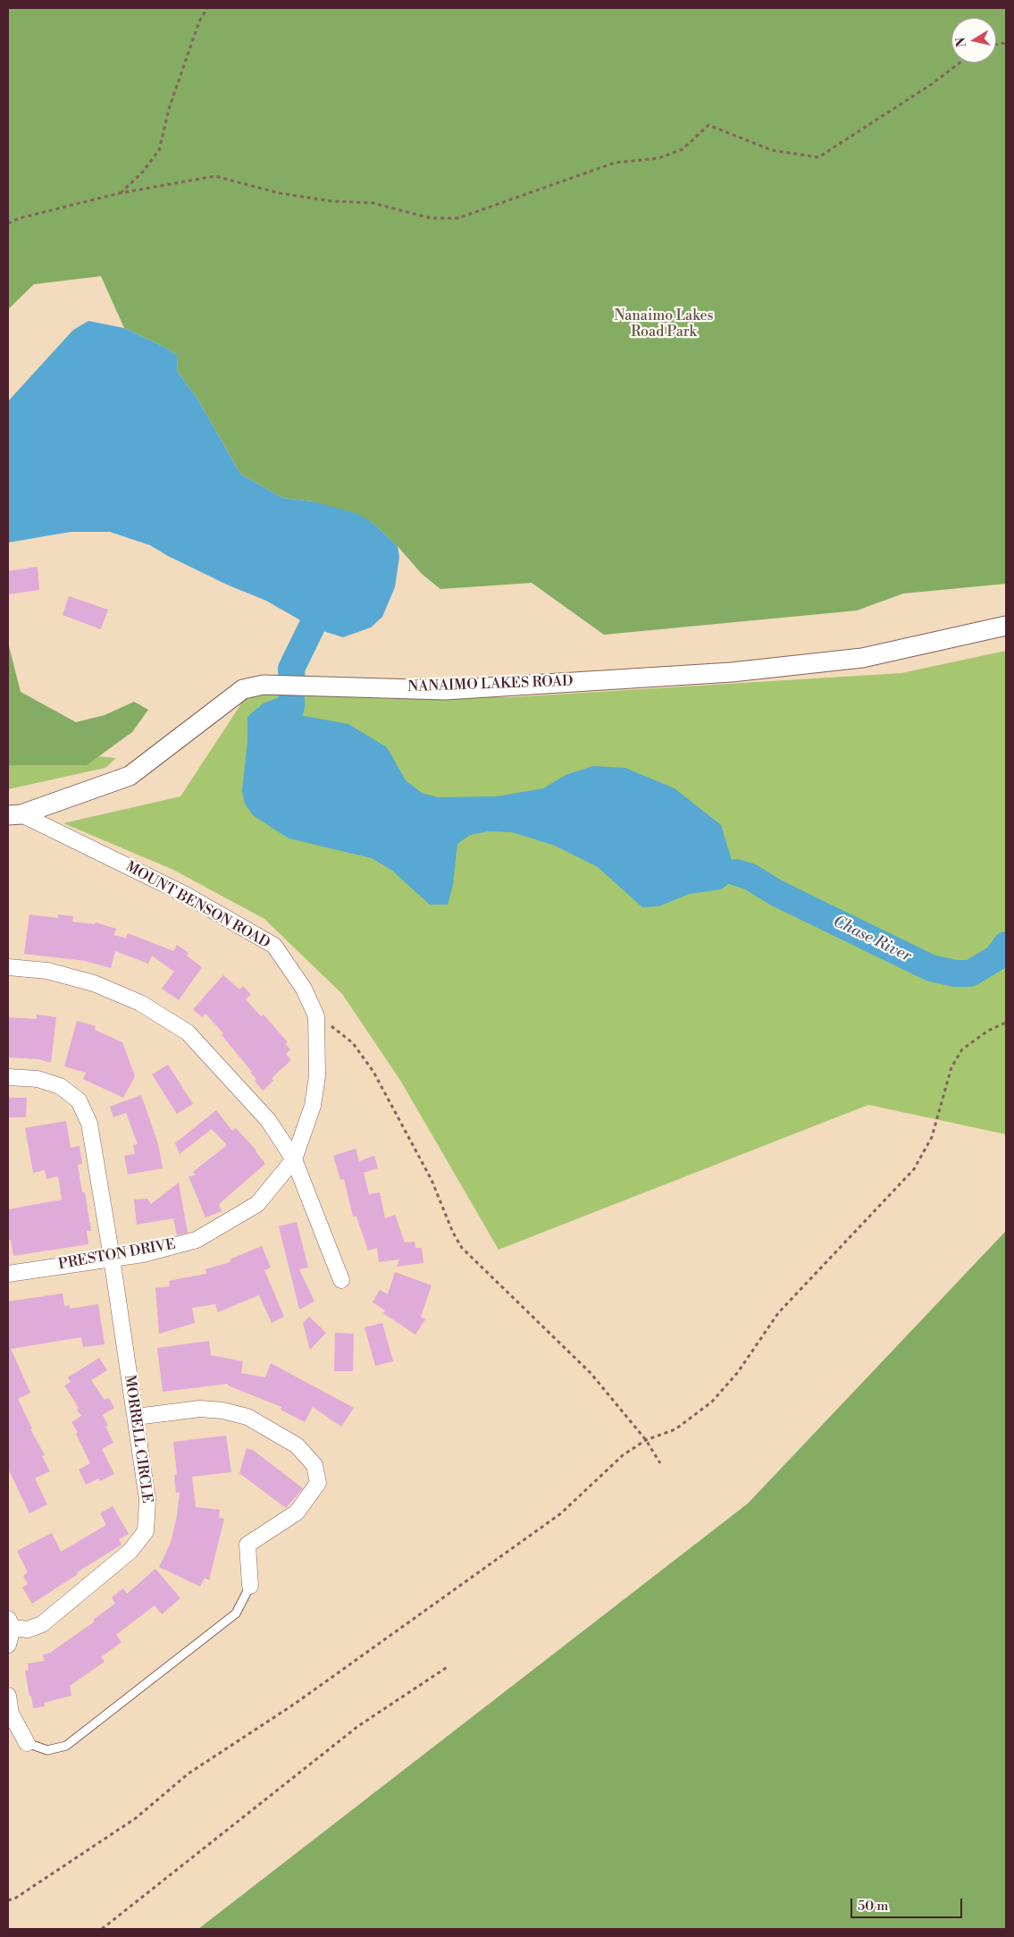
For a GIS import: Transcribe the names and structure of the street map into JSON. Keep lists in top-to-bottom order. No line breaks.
{"streets":{"street":["NANAIMO LAKES ROAD","MOUNT BENSON ROAD","PRESTON DRIVE","MORRELL CIRCLE"]},"crossings":[["NANAIMO LAKES ROAD","MOUNT BENSON ROAD"],["MOUNT BENSON ROAD","PRESTON DRIVE"],["PRESTON DRIVE","MORRELL CIRCLE"]],"water":["Chase River"],"parks":["Nanaimo Lakes Road Park"],"scale_bar":"50 m","north":"left"}
